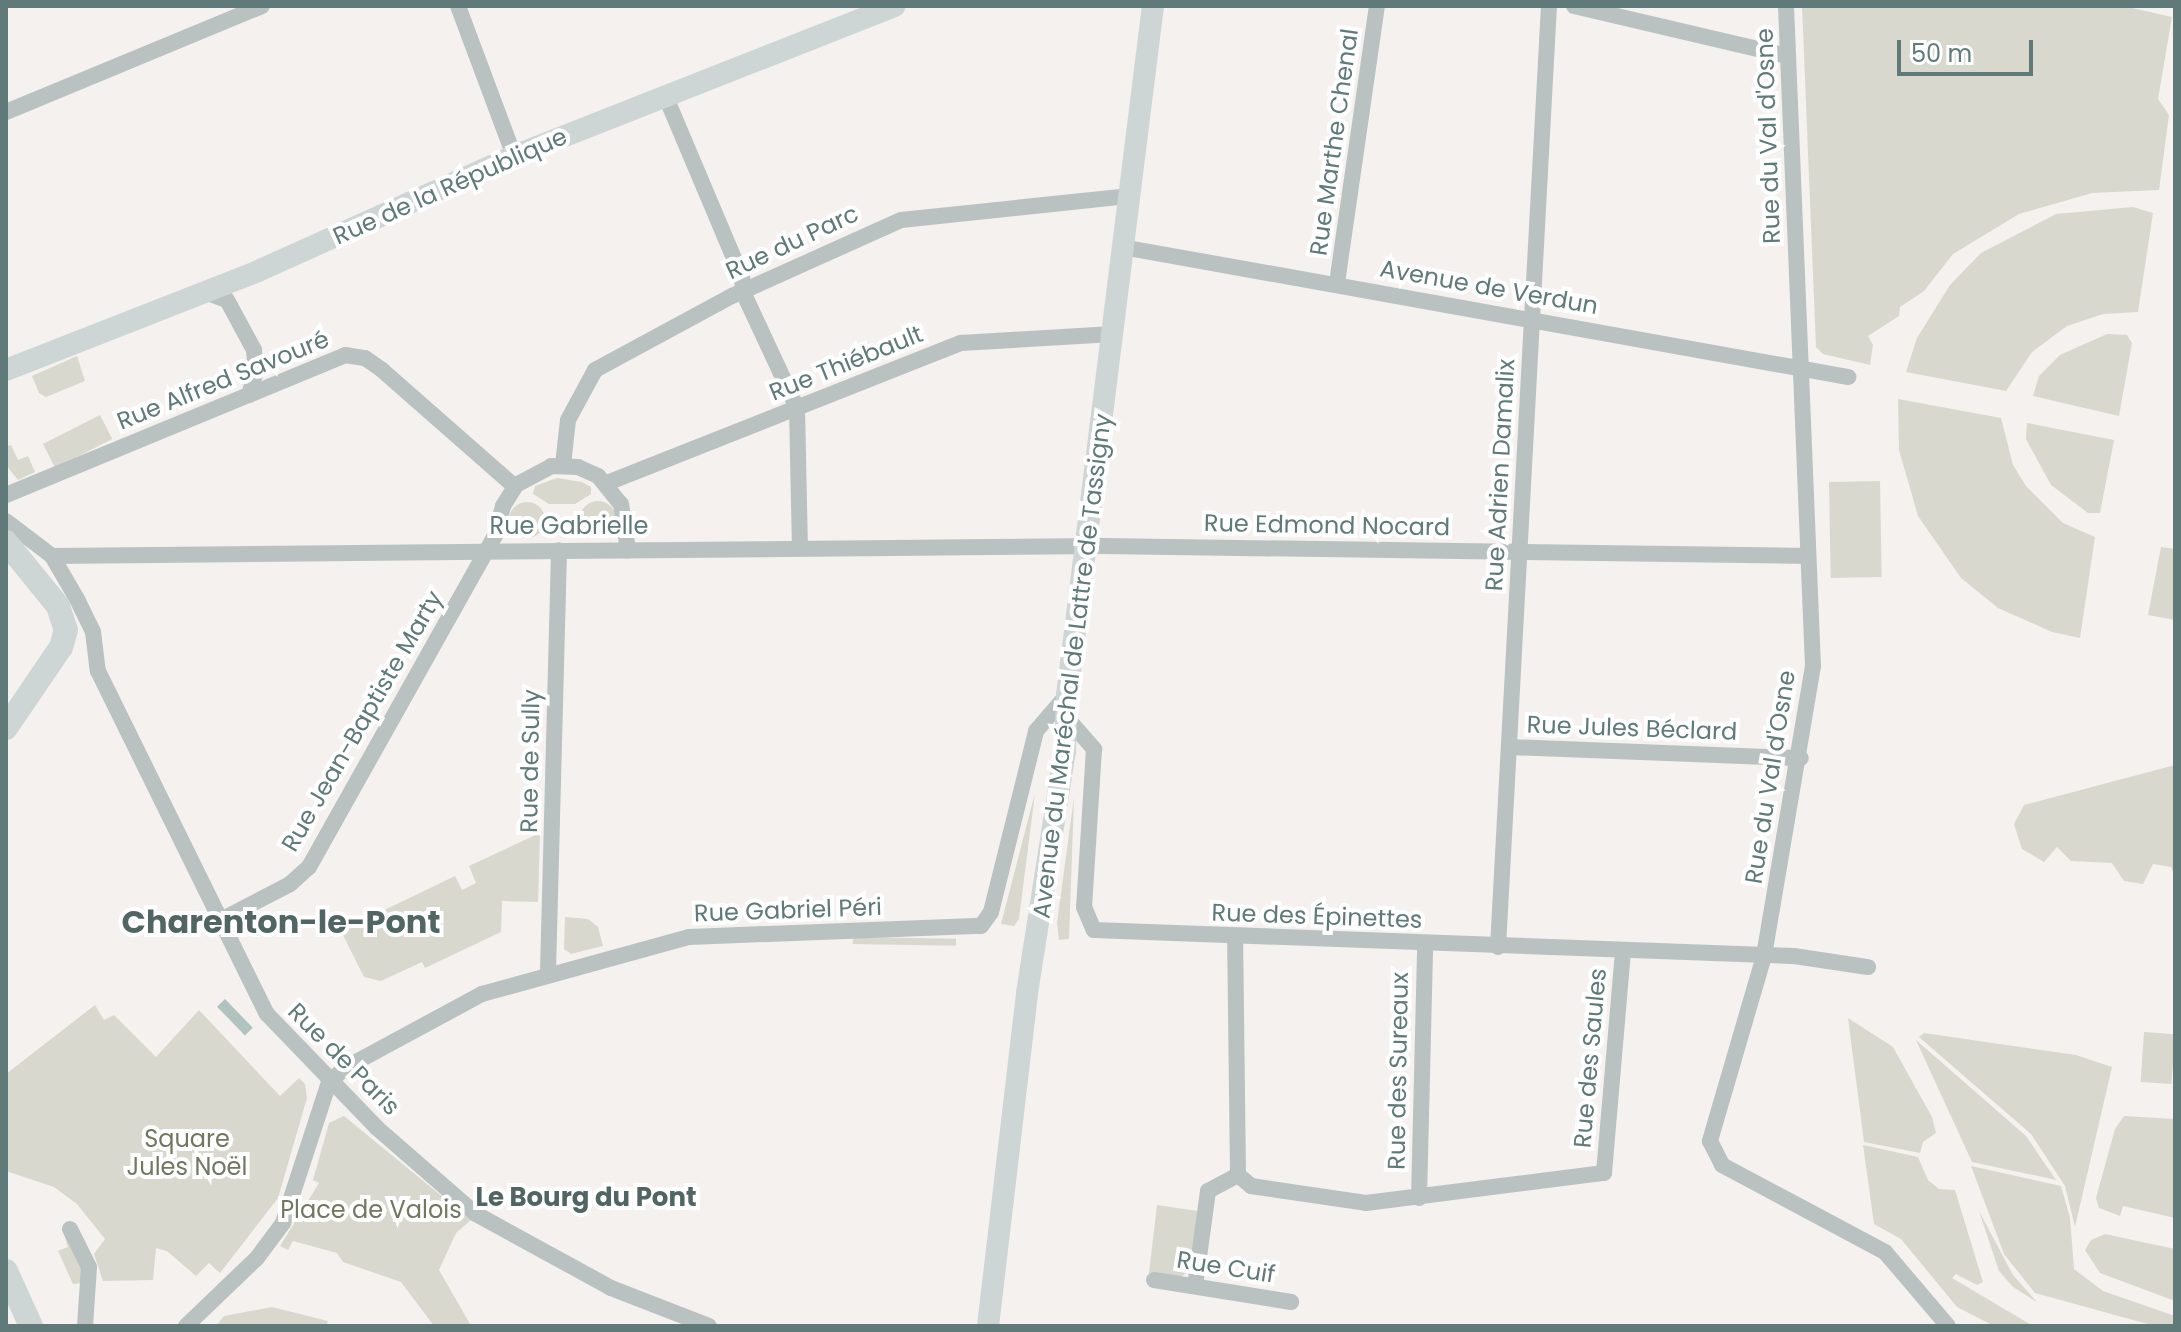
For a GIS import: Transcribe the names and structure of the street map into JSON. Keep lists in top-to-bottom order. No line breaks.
{"streets":{"main road":["Rue de la République","Avenue du Maréchal de Lattre de Tassigny"],"street":["Rue du Val d'Osne","Rue Marthe Chenal","Rue du Parc","Avenue de Verdun","Rue Thiébault","Rue Alfred Savouré","Rue Adrien Damalix","Rue Edmond Nocard","Rue Gabrielle","Rue Jean-Baptiste Marty","Rue Jules Béclard","Rue de Sully","Rue Gabriel Péri","Rue des Épinettes","Rue des Saules","Rue de Paris","Rue des Sureaux","Rue Cuif"]},"crossings":[["Rue du Val d'Osne","Avenue de Verdun"],["Rue du Val d'Osne","Rue Edmond Nocard"],["Rue du Val d'Osne","Rue Jules Béclard"],["Rue du Val d'Osne","Rue des Épinettes"],["Rue Marthe Chenal","Avenue de Verdun"],["Rue du Parc","Avenue du Maréchal de Lattre de Tassigny"],["Avenue de Verdun","Rue Adrien Damalix"],["Avenue de Verdun","Avenue du Maréchal de Lattre de Tassigny"],["Rue Thiébault","Avenue du Maréchal de Lattre de Tassigny"],["Rue Alfred Savouré","Rue Jean-Baptiste Marty"],["Rue Adrien Damalix","Rue Edmond Nocard"],["Rue Adrien Damalix","Rue Jules Béclard"],["Rue Adrien Damalix","Rue des Épinettes"],["Rue Edmond Nocard","Rue Gabrielle"],["Rue Edmond Nocard","Avenue du Maréchal de Lattre de Tassigny"],["Rue Gabrielle","Avenue du Maréchal de Lattre de Tassigny"],["Rue Gabrielle","Rue Jean-Baptiste Marty"],["Rue Gabrielle","Rue de Sully"],["Rue Gabrielle","Rue de Paris"],["Avenue du Maréchal de Lattre de Tassigny","Rue Gabriel Péri"],["Avenue du Maréchal de Lattre de Tassigny","Rue des Épinettes"],["Rue Jean-Baptiste Marty","Rue de Paris"],["Rue de Sully","Rue Gabriel Péri"],["Rue Gabriel Péri","Rue des Épinettes"],["Rue Gabriel Péri","Rue de Paris"],["Rue des Épinettes","Rue des Saules"],["Rue des Épinettes","Rue des Sureaux"],["Rue des Saules","Rue des Sureaux"]],"districts":["Charenton-le-Pont","Le Bourg du Pont"],"parks":["Square Jules Noël","Place de Valois"],"scale_bar":"50 m"}
